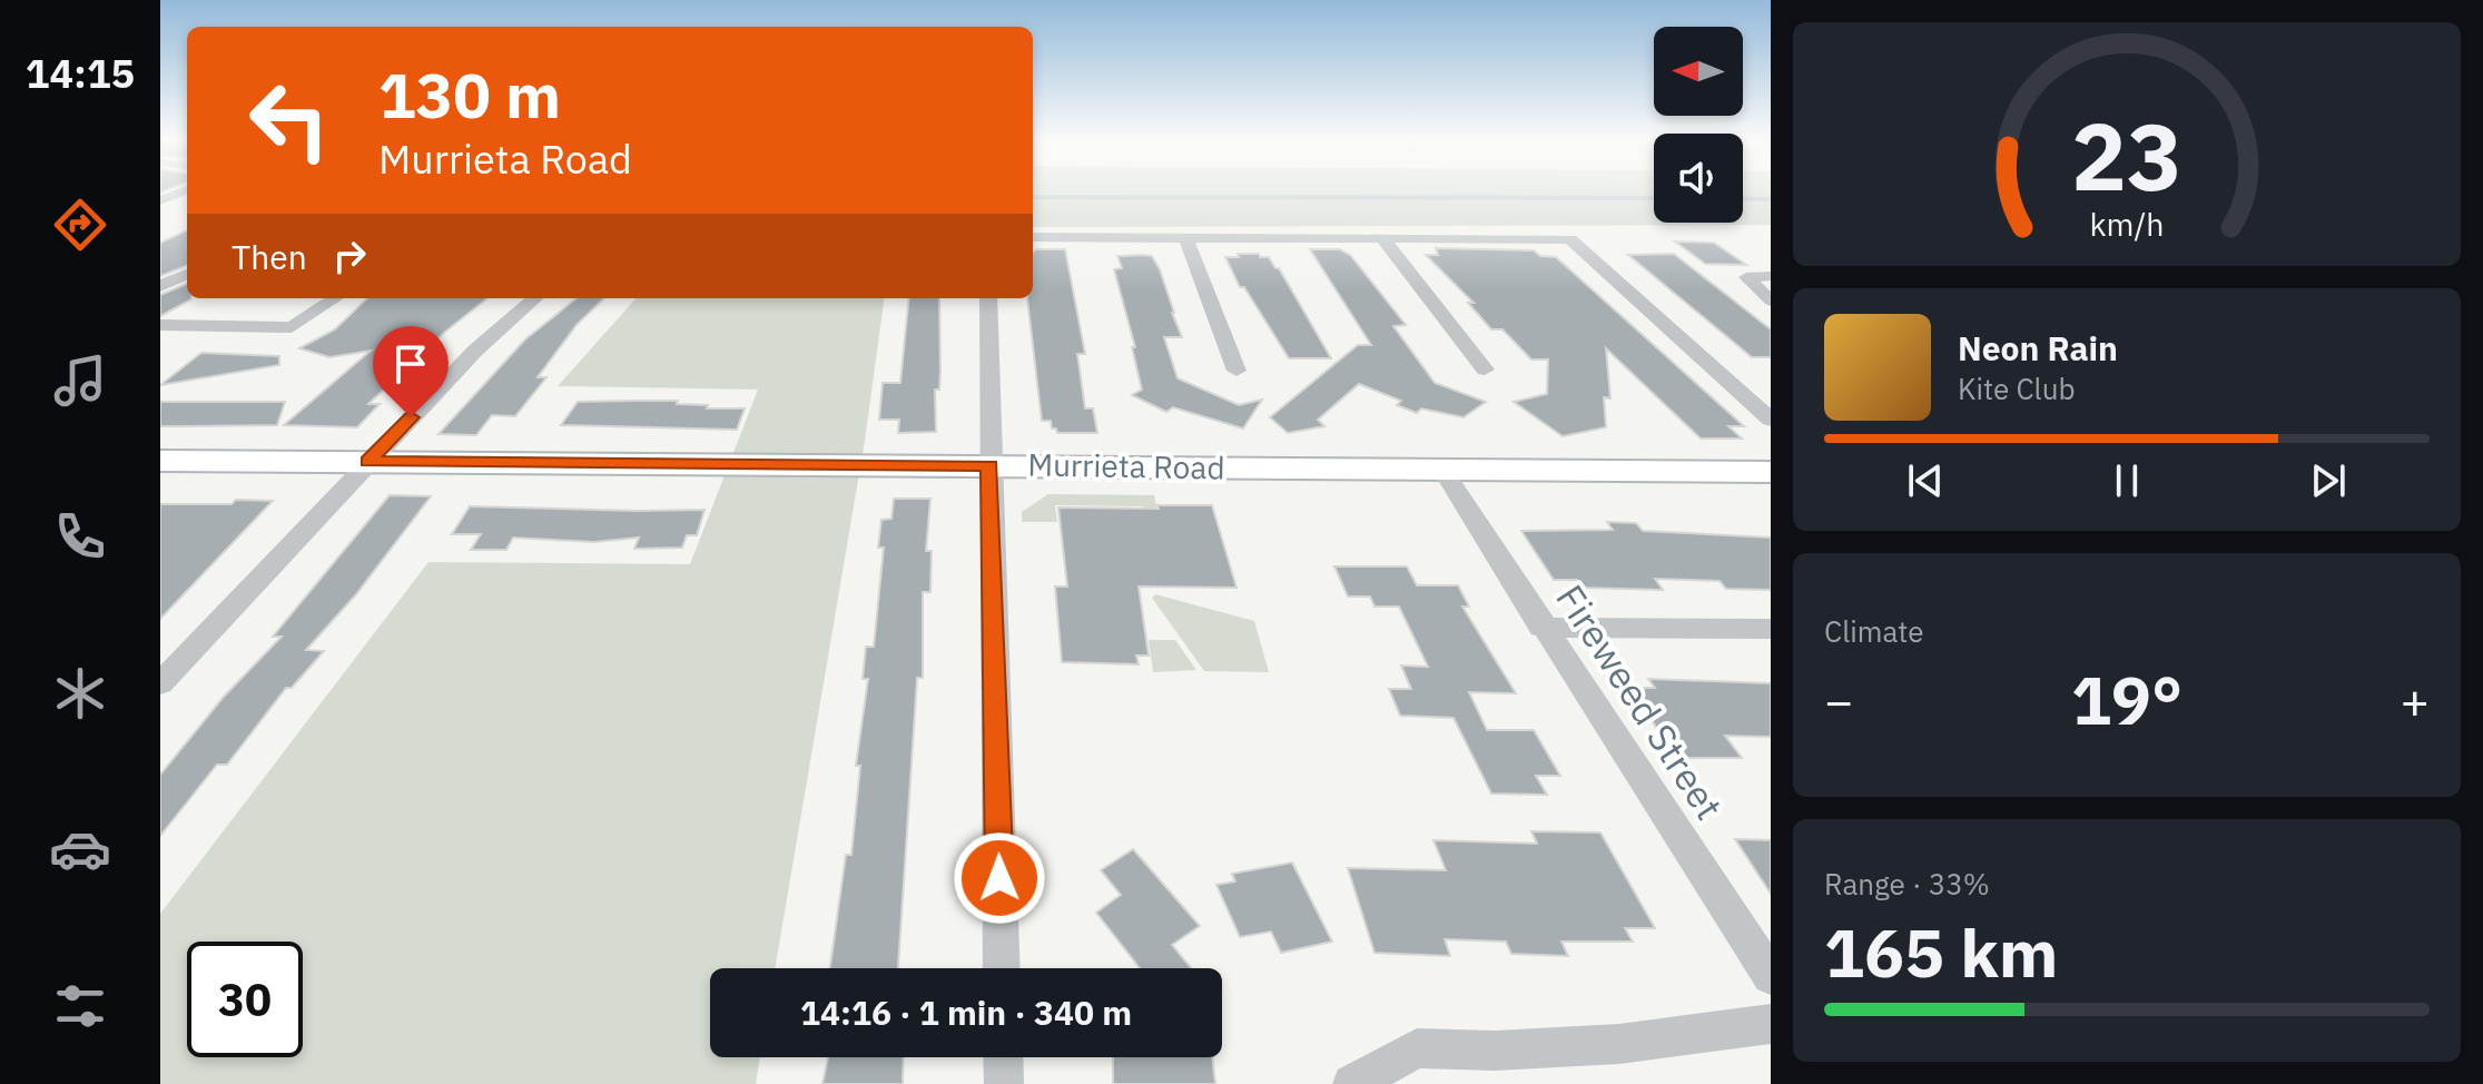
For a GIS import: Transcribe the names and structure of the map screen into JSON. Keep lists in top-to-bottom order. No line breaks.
{"streets":{"main road":["Murrieta Road"],"street":["Fireweed Street"]},"crossings":[["Murrieta Road","Fireweed Street"]],"north":"left","page":{"tabs":"14:15","turn":["130 m","Murrieta Road"],"then":"Then","song":["Neon Rain","Kite Club"],"tile":["Climate",["Range · 33%","165 km"]],"heat":["−","19°","+"],"limit":"30","trip":"14:16 · 1 min · 340 m","gauge":["23","km/h"]}}
